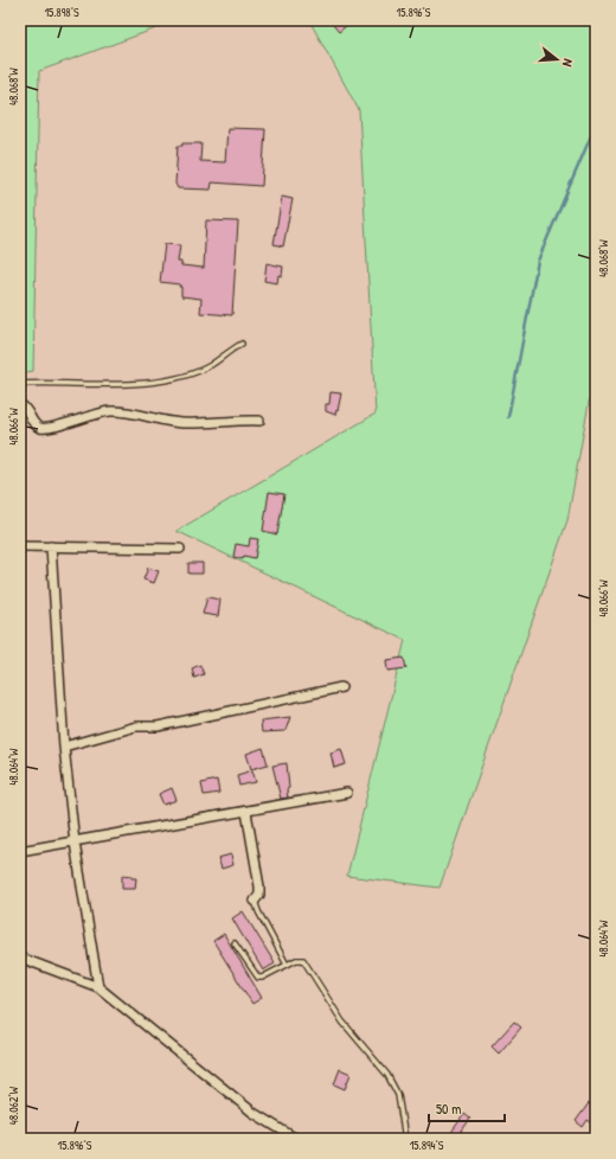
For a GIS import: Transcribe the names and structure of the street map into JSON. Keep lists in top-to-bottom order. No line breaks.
{"scale_bar":"50 m","north":"right","coordinates":["15.898°S","15.896°S","48.068°W","48.066°W","48.064°W","48.062°W","15.894°S"]}
